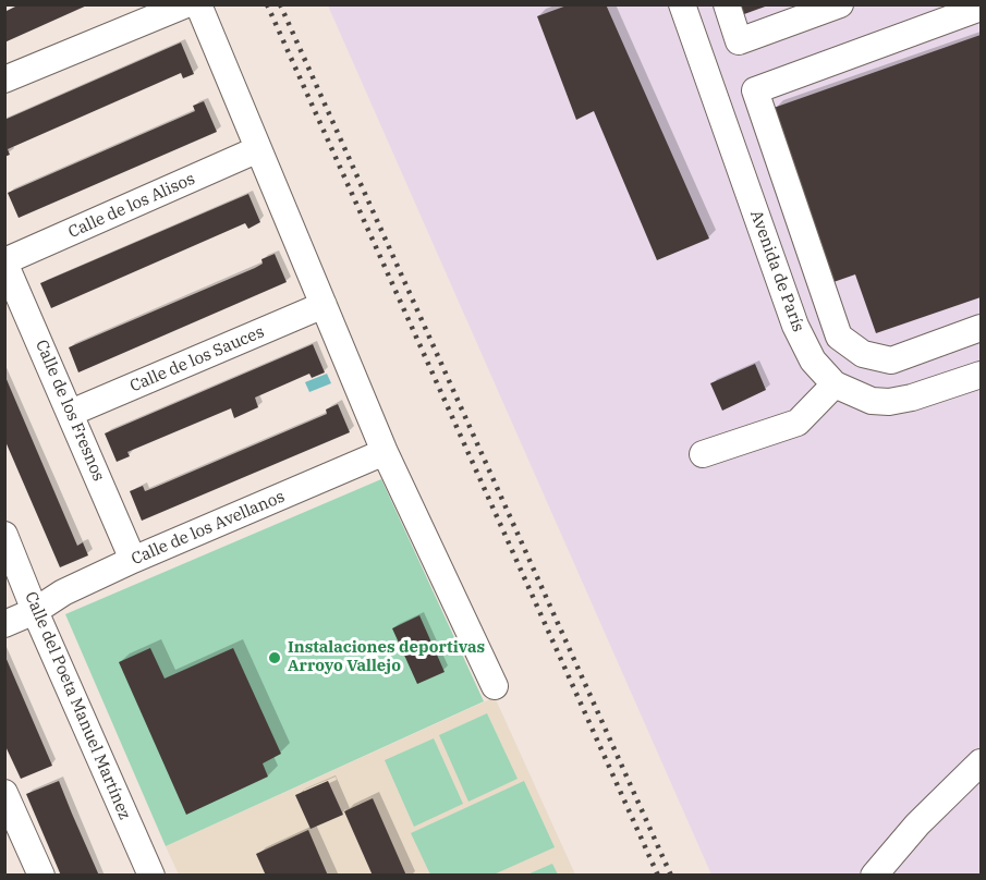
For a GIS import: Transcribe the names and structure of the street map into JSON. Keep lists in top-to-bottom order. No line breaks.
{"streets":{"street":["Calle de los Alisos","Avenida de París","Calle de los Sauces","Calle de los Fresnos","Calle de los Avellanos","Calle del Poeta Manuel Martínez"]},"crossings":[["Calle de los Alisos","Calle de los Fresnos"],["Calle de los Sauces","Calle de los Fresnos"],["Calle de los Fresnos","Calle de los Avellanos"],["Calle de los Avellanos","Calle del Poeta Manuel Martínez"]],"places":["Instalaciones deportivas Arroyo Vallejo"]}
